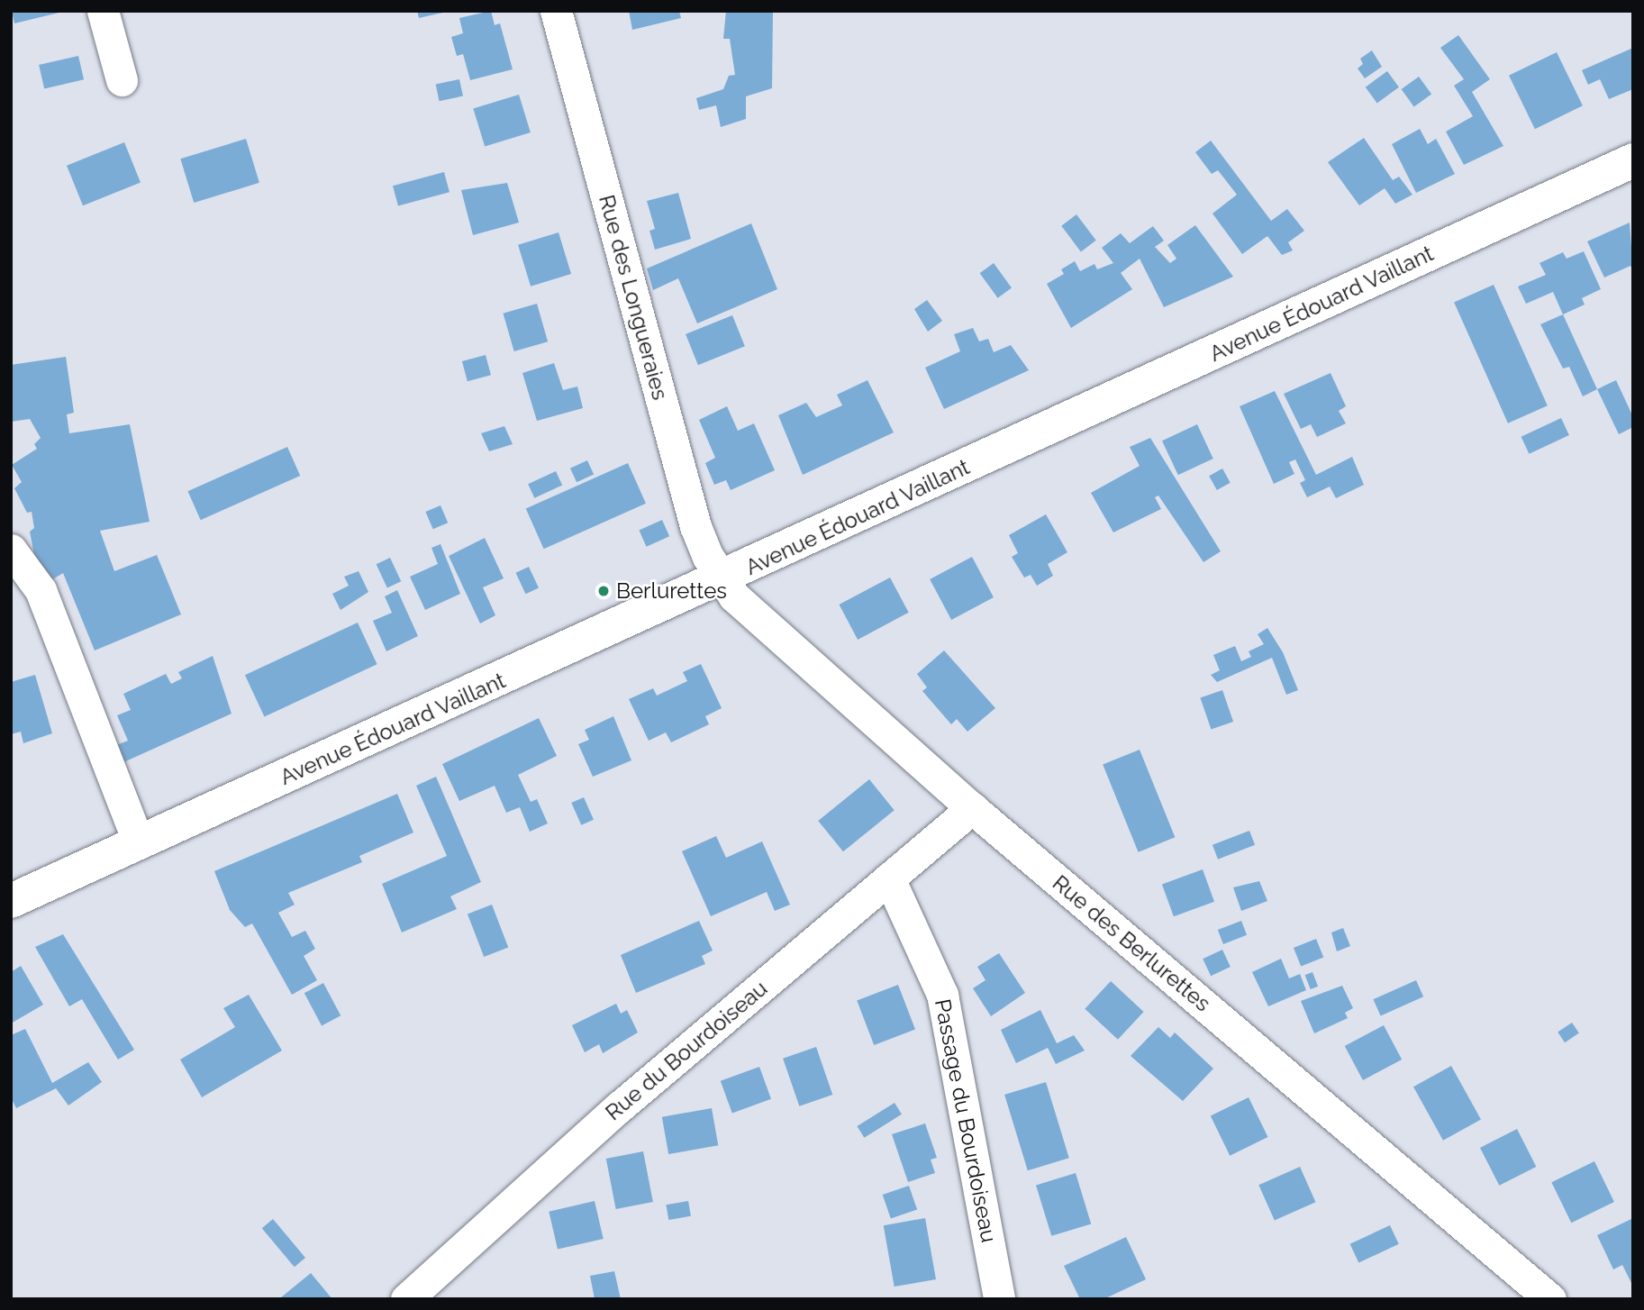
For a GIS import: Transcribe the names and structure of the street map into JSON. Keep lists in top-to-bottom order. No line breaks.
{"streets":{"main road":["Avenue Édouard Vaillant"],"street":["Rue des Longueraies","Rue des Berlurettes","Rue du Bourdoiseau","Passage du Bourdoiseau"]},"crossings":[["Rue des Longueraies","Avenue Édouard Vaillant"],["Rue des Longueraies","Rue des Berlurettes"],["Avenue Édouard Vaillant","Rue des Berlurettes"],["Rue des Berlurettes","Rue du Bourdoiseau"],["Rue du Bourdoiseau","Passage du Bourdoiseau"]],"places":["Berlurettes"]}
